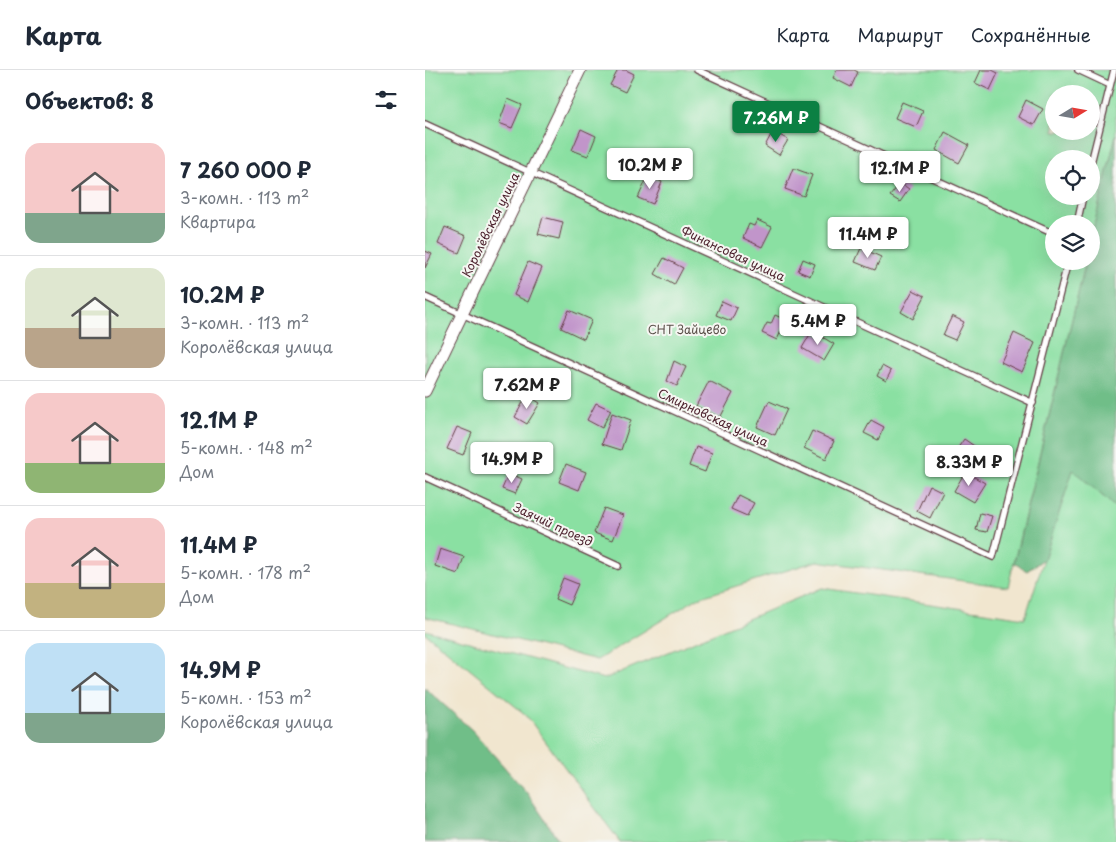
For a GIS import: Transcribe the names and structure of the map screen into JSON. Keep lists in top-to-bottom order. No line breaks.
{"streets":{"street":["Королёвская улица"],"lane":["Финансовая улица","Смирновская улица","Заячий проезд"]},"crossings":[["Королёвская улица","Финансовая улица"],["Королёвская улица","Смирновская улица"],["Финансовая улица","Смирновская улица"]],"parks":["СНТ Зайцево"],"north":"right","page":{"header":"Карта","nav":["Карта","Маршрут","Сохранённые"],"heading":"Объектов: 8","price":["7.26M ₽","10.2M ₽","12.1M ₽","11.4M ₽","5.4M ₽","7.62M ₽","14.9M ₽","8.33M ₽"],"list":[{"name":"7 260 000 ₽","note":"3-комн. · 113 m² · Квартира"},{"name":"10.2M ₽","note":"3-комн. · 113 m² · Королёвская улица"},{"name":"12.1M ₽","note":"5-комн. · 148 m² · Дом"},{"name":"11.4M ₽","note":"5-комн. · 178 m² · Дом"},{"name":"14.9M ₽","note":"5-комн. · 153 m² · Королёвская улица"}]}}
